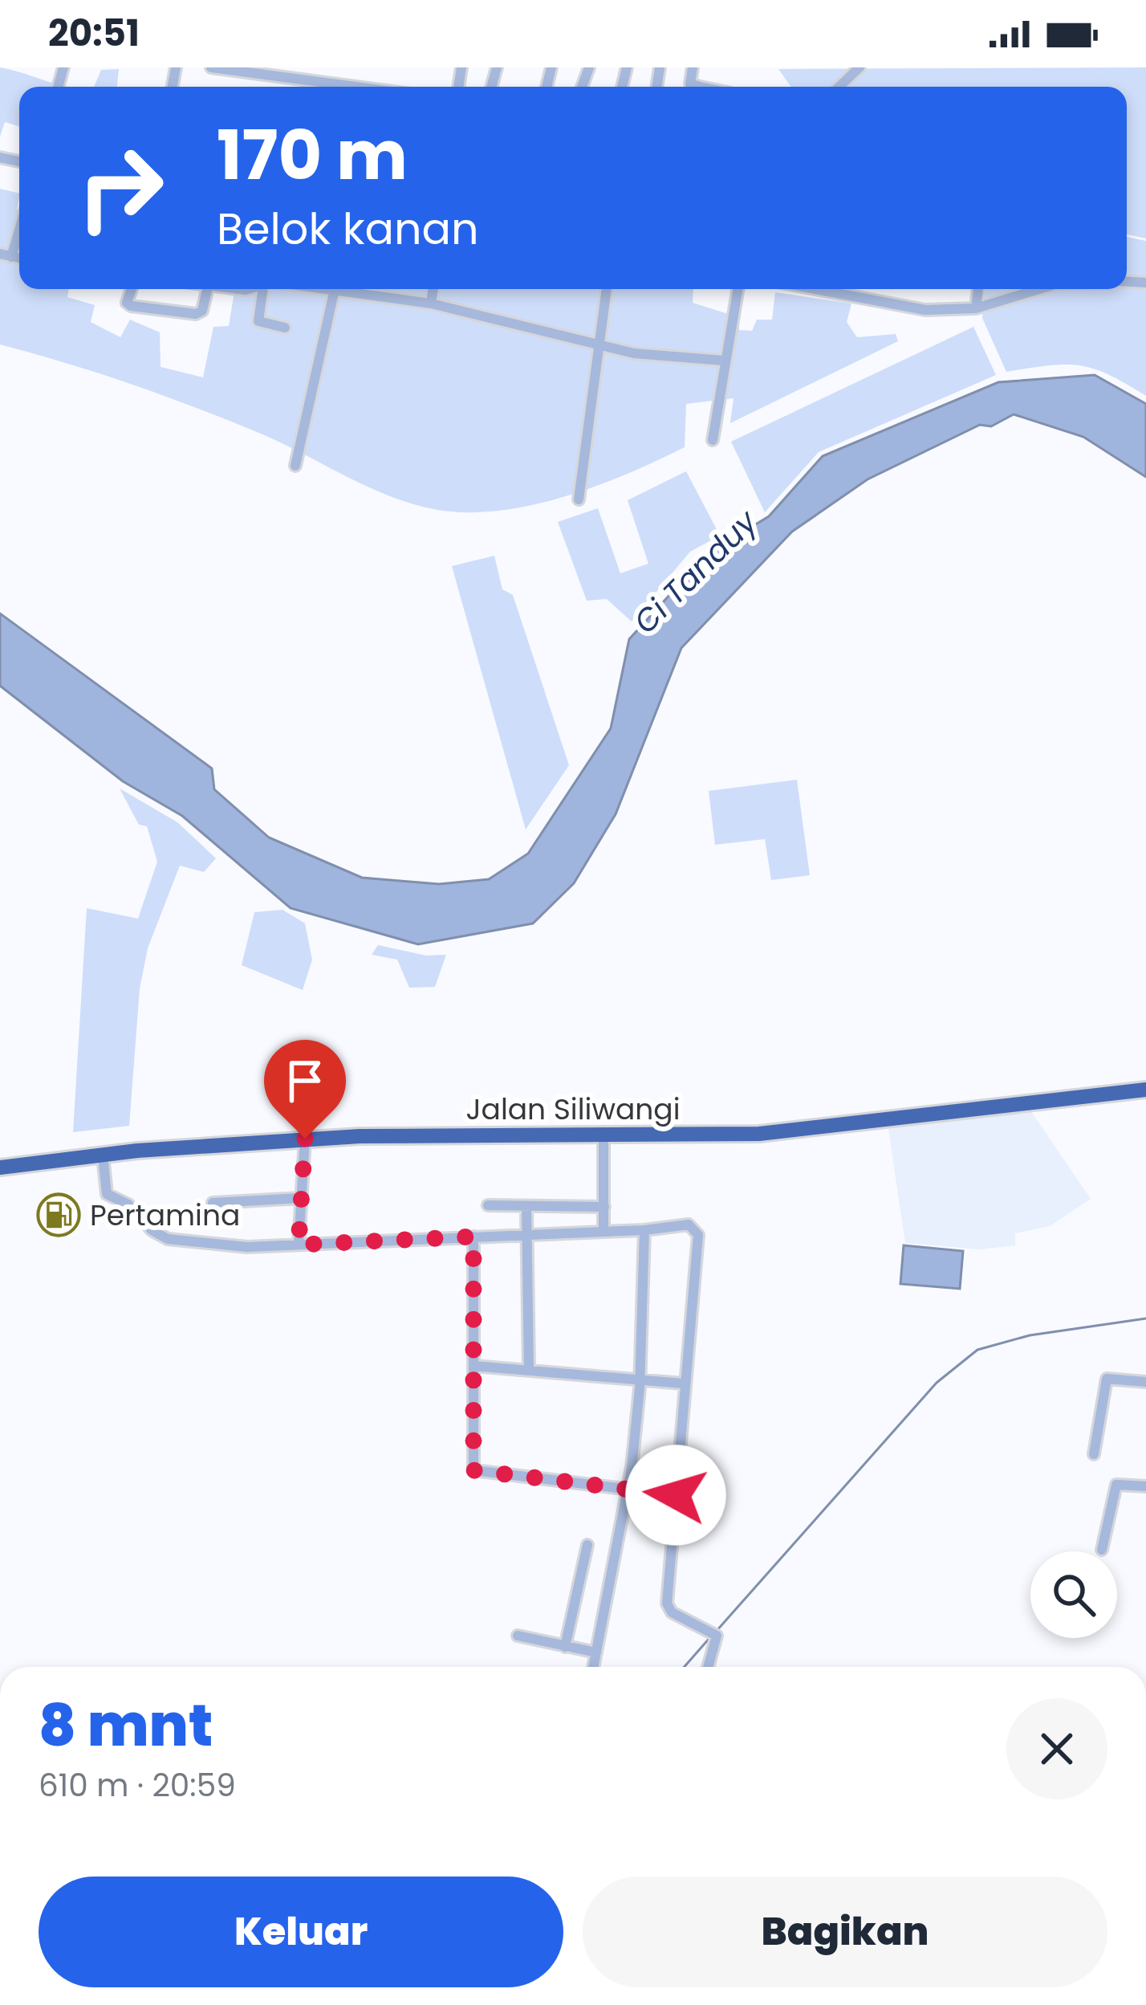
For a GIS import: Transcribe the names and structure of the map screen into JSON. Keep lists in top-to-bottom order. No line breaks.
{"streets":{"highway":["Jalan Siliwangi"]},"water":["Ci Tanduy"],"places":{"fuel station":["Pertamina"]},"page":{"status":"20:51","turn":["170 m","Belok kanan"],"heading":["8 mnt","610 m · 20:59"],"buttons":["Keluar","Bagikan"]}}
